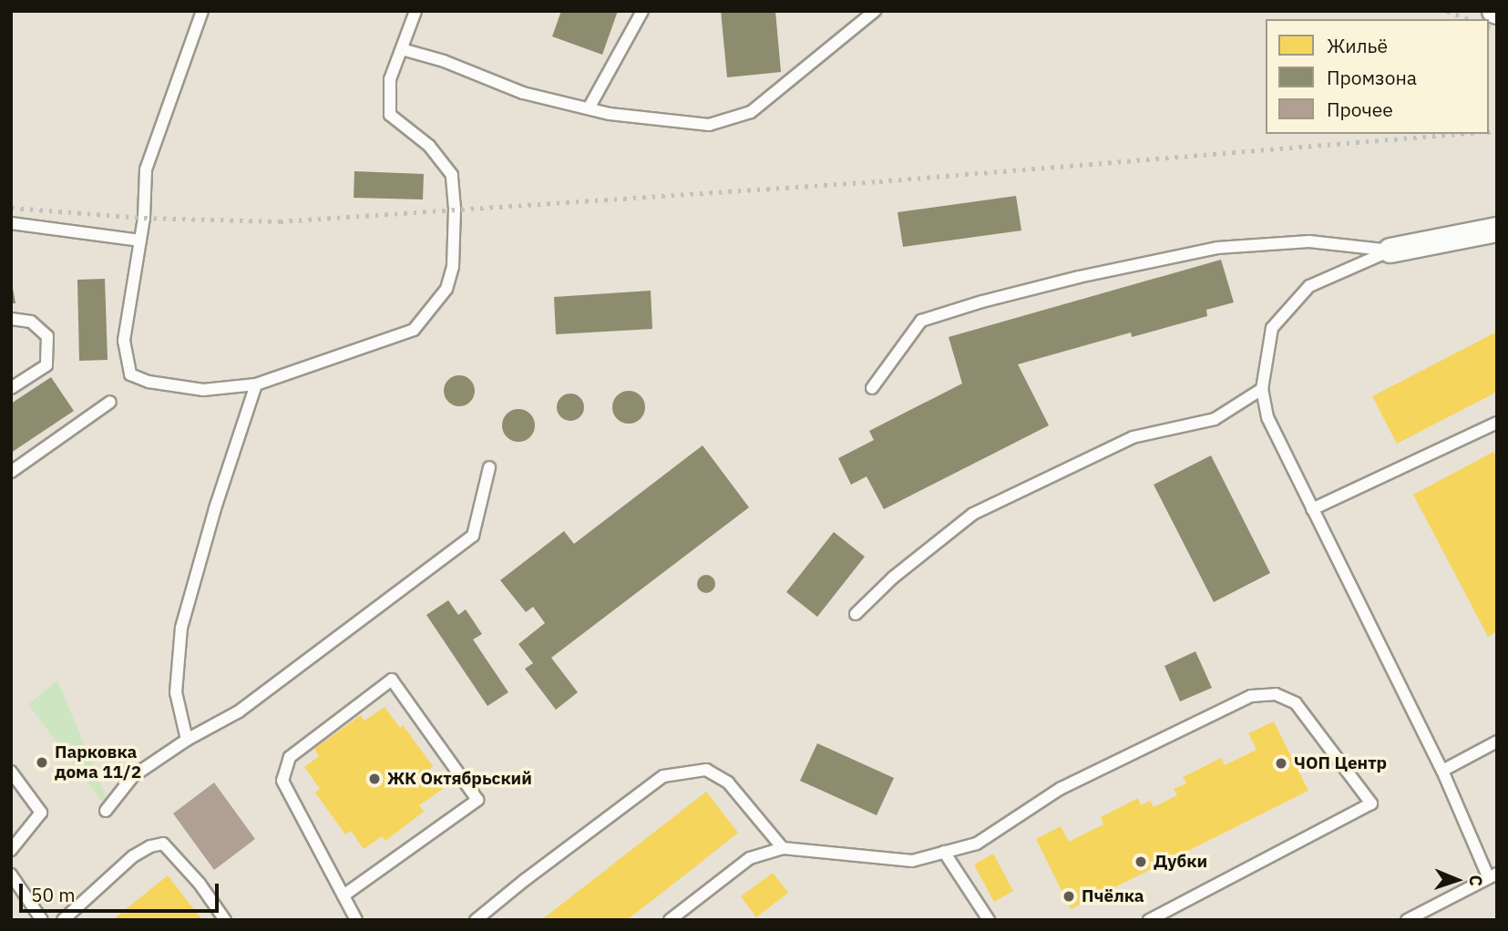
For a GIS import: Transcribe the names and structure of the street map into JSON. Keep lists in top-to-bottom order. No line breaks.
{"places":["Парковка дома 11/2","ЧОП Центр","ЖК Октябрьский","Дубки","Пчёлка"],"legend":["Жильё","Промзона","Прочее"],"scale_bar":"50 m","north":"right"}
